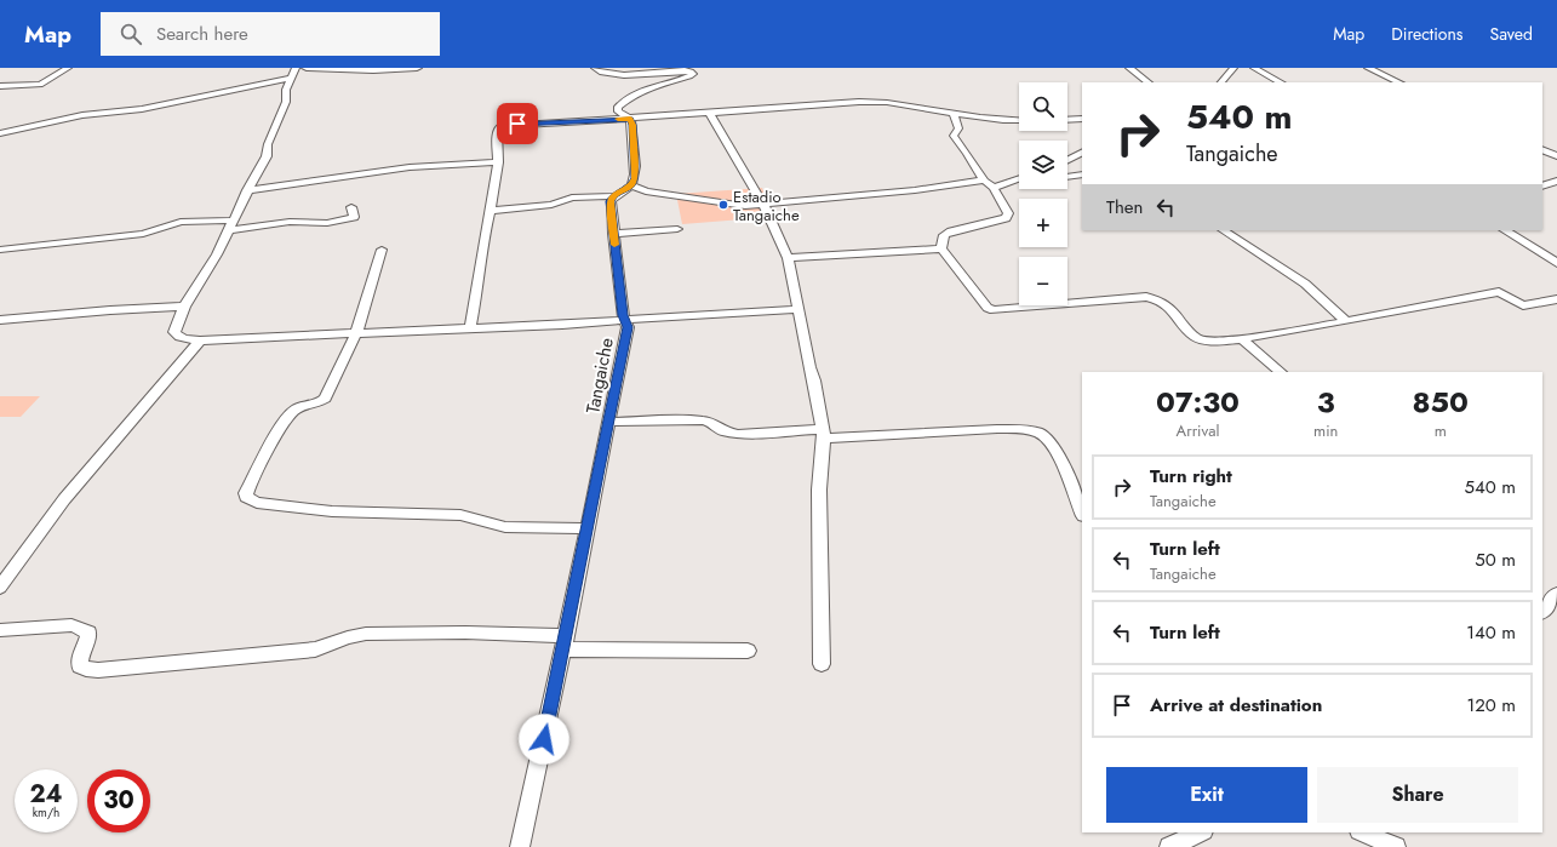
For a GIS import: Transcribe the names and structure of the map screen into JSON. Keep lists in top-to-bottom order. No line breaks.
{"streets":{"street":["Tangaiche"]},"places":["Estadio Tangaiche"],"page":{"header":"Map","search":"Search here","nav":["Map","Directions","Saved"],"map_buttons":["+","−"],"turn":["540 m","Tangaiche"],"then":"Then","eta":["07:30","Arrival","3","min","850","m"],"list":[{"name":"Turn right","note":"Tangaiche","value":"540 m"},{"name":"Turn left","note":"Tangaiche","value":"50 m"},{"name":"Turn left","value":"140 m"},{"name":"Arrive at destination","value":"120 m"}],"buttons":["Exit","Share"],"speed":"24 km/h","limit":"30"}}
